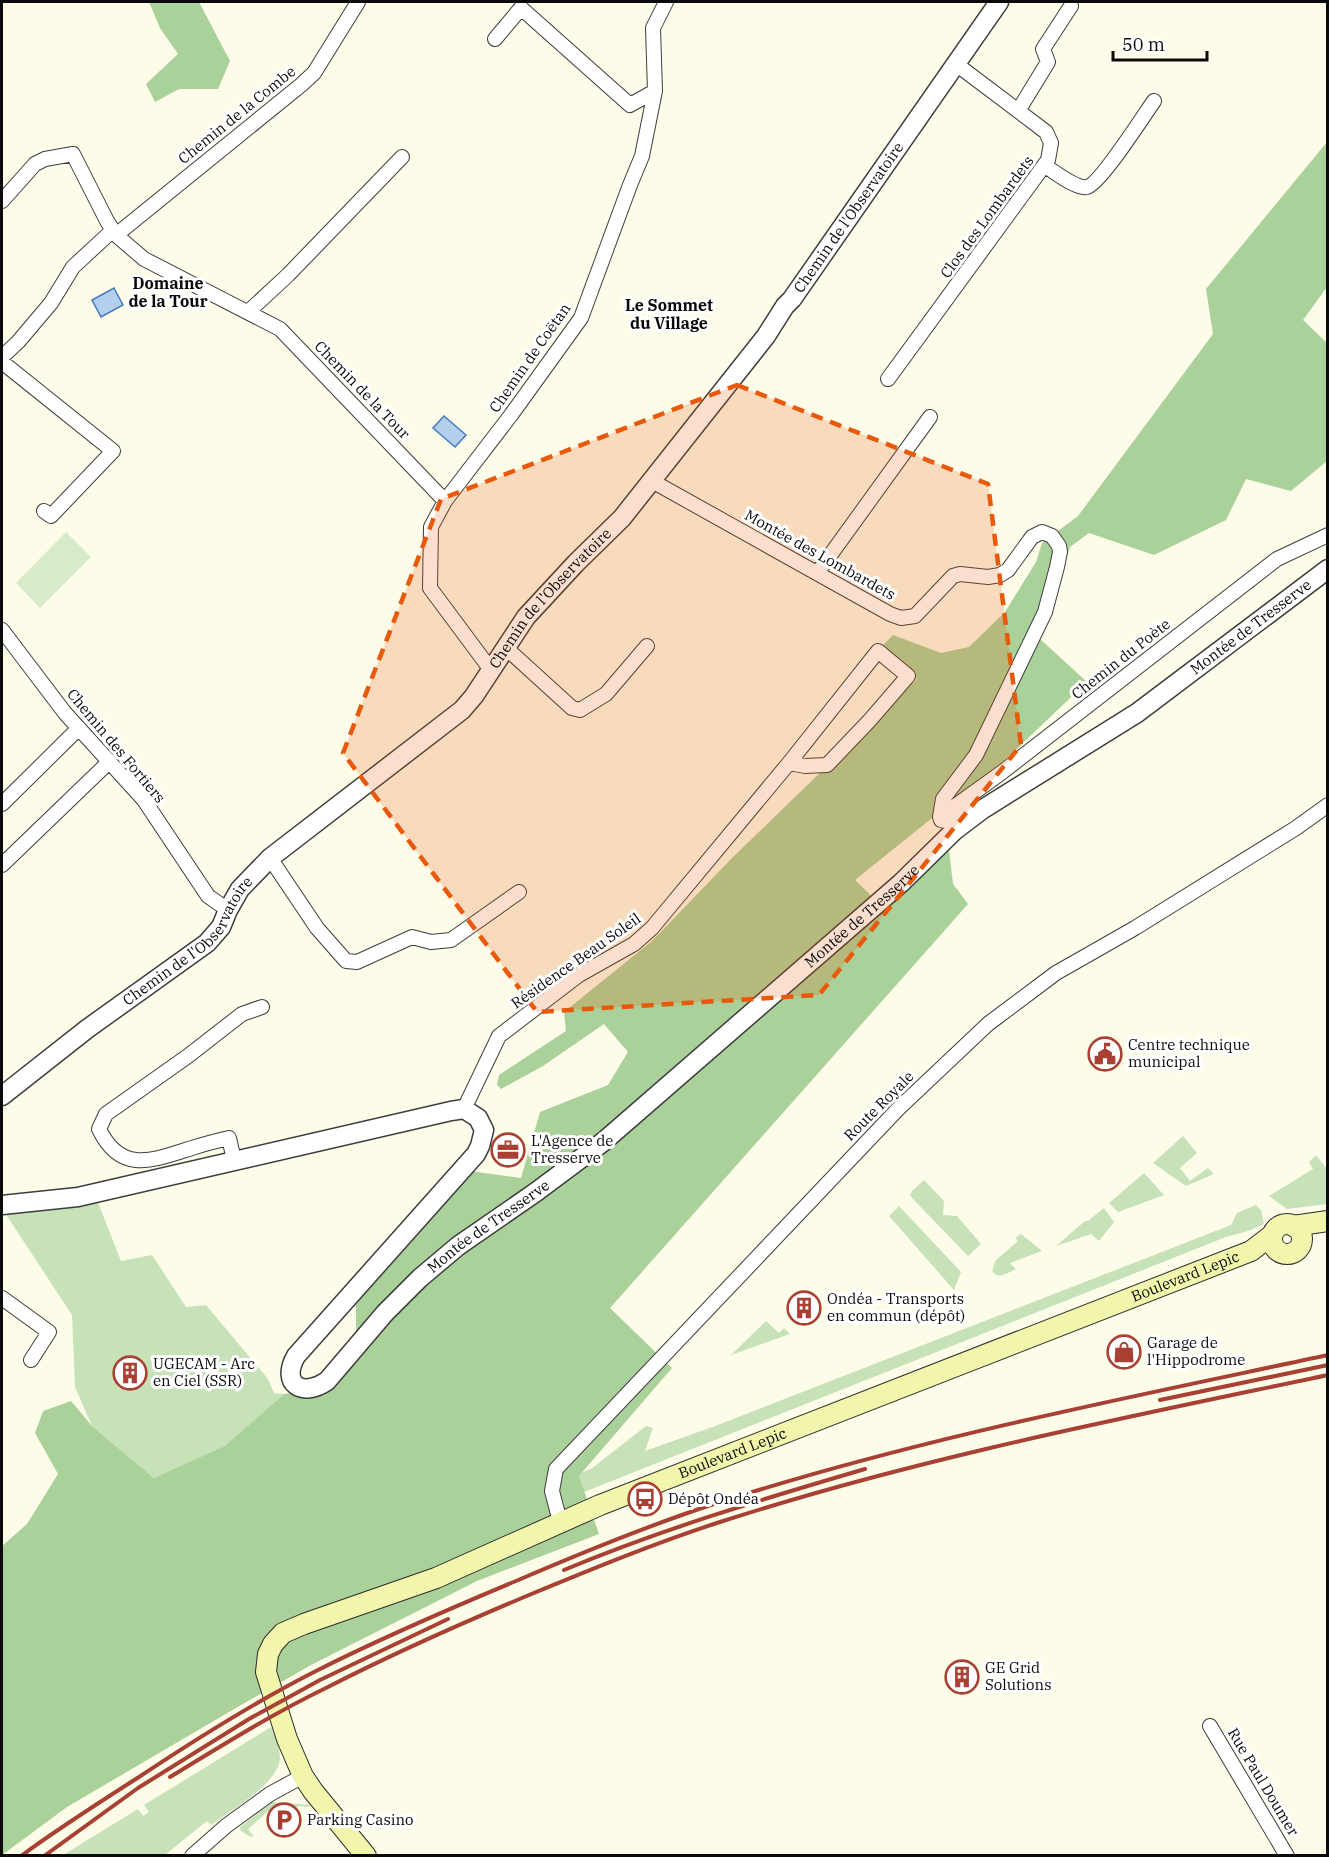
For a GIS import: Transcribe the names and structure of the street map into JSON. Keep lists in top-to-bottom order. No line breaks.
{"streets":{"main road":["Boulevard Lepic"],"street":["Chemin de la Combe","Chemin de l'Observatoire","Clos des Lombardets","Chemin de Coëtan","Chemin de la Tour","Montée des Lombardets","Montée de Tresserve","Chemin du Poète","Chemin des Fortiers","Résidence Beau Soleil","Route Royale","Rue Paul Doumer"]},"crossings":[["Chemin de la Combe","Chemin de la Tour"],["Chemin de l'Observatoire","Clos des Lombardets"],["Chemin de l'Observatoire","Chemin de Coëtan"],["Chemin de l'Observatoire","Montée des Lombardets"],["Chemin de l'Observatoire","Chemin des Fortiers"],["Chemin de Coëtan","Chemin de la Tour"],["Montée des Lombardets","Chemin du Poète"],["Montée de Tresserve","Résidence Beau Soleil"],["Route Royale","Boulevard Lepic"]],"districts":["Domaine de la Tour","Le Sommet du Village"],"places":{"public building":["Centre technique municipal"],"office":["L'Agence de Tresserve"],"building":["Ondéa - Transports en commun (dépôt)","UGECAM - Arc en Ciel (SSR)","GE Grid Solutions"],"shop":["Garage de l'Hippodrome"],"bus stop":["Dépôt Ondéa"],"parking":["Parking Casino"]},"scale_bar":"50 m"}
